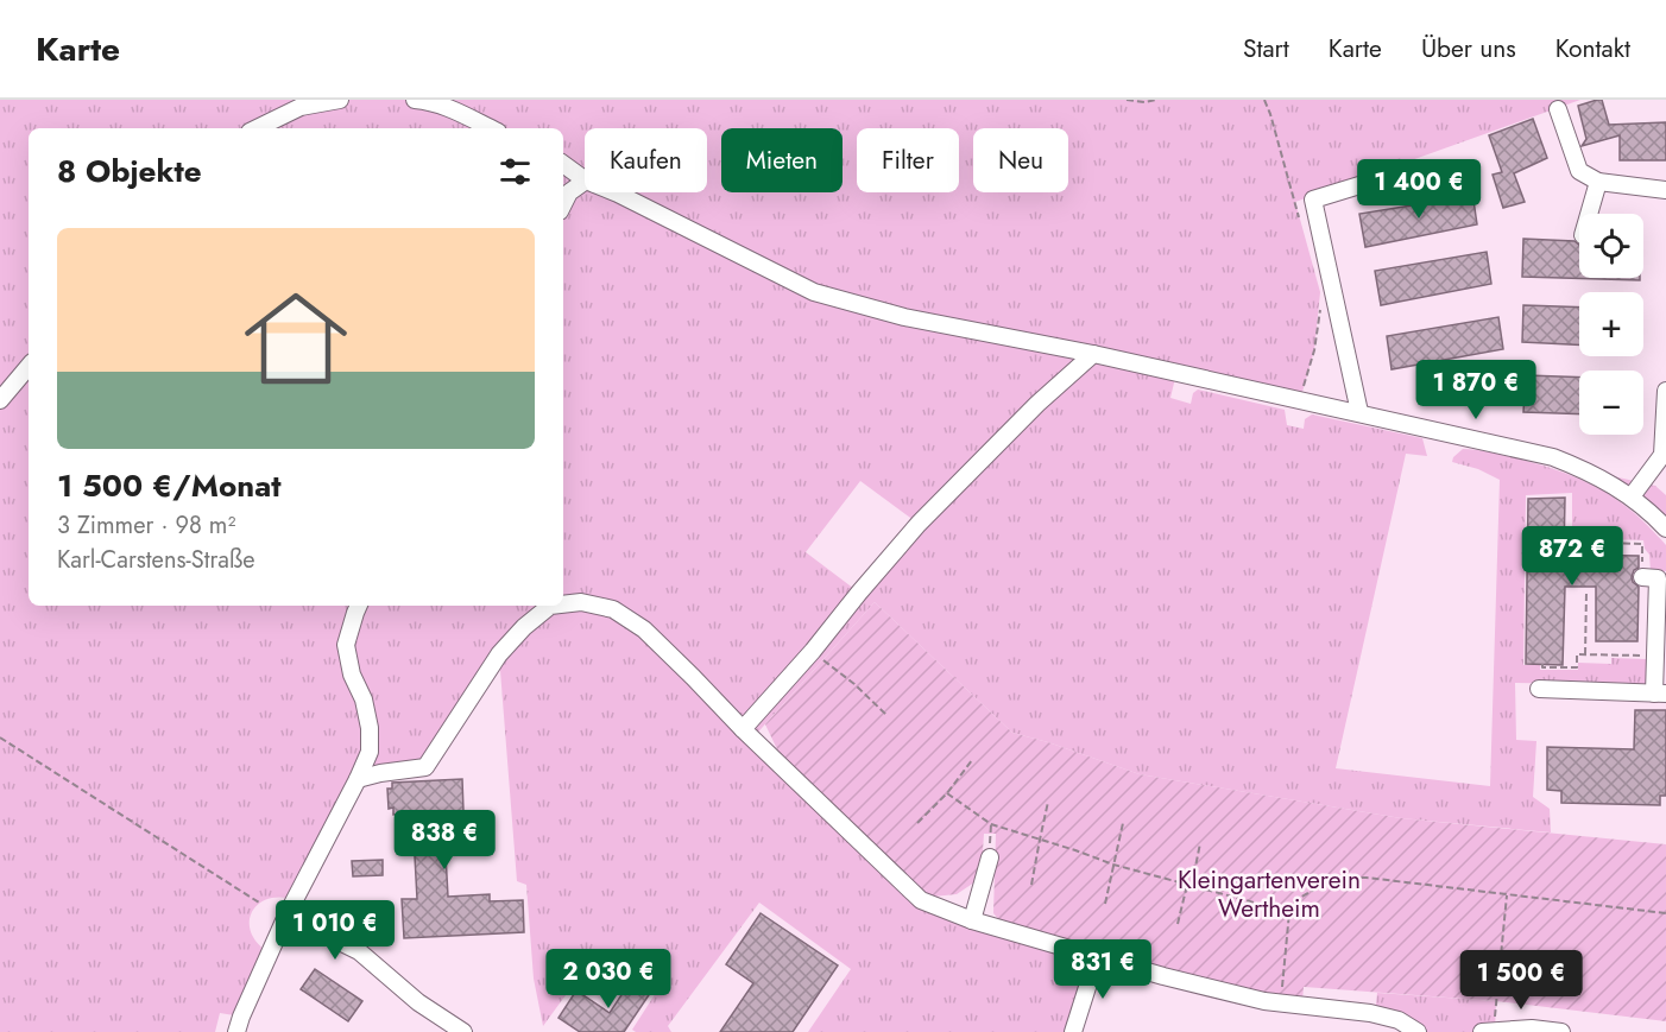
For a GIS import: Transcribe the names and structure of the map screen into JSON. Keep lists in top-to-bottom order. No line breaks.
{"parks":["Kleingartenverein Wertheim"],"page":{"header":"Karte","nav":["Start","Karte","Über uns","Kontakt"],"chip":["Kaufen","Mieten","Filter","Neu"],"heading":"8 Objekte","price":["1 400 €","1 870 €","872 €","838 €","1 010 €","831 €","2 030 €","1 500 €"],"map_buttons":["+","−"],"list":[{"name":"1 500 €/Monat","note":"3 Zimmer · 98 m² · Karl-Carstens-Straße"}]}}
